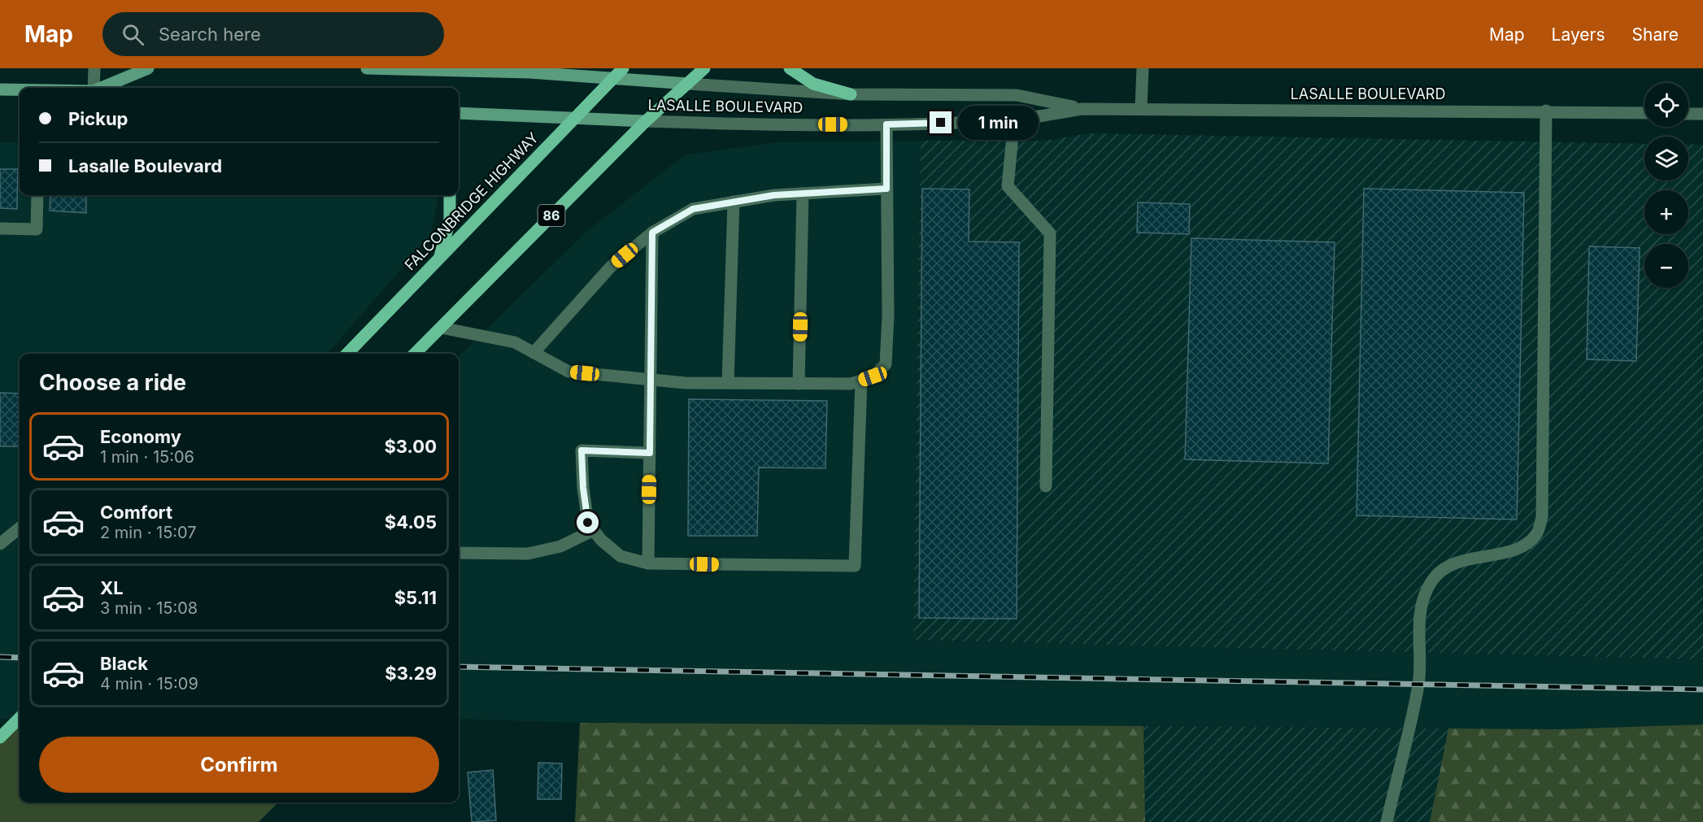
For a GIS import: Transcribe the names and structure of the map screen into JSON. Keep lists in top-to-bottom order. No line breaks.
{"streets":{"main road":["LASALLE BOULEVARD","FALCONBRIDGE HIGHWAY","86"]},"crossings":[["LASALLE BOULEVARD","FALCONBRIDGE HIGHWAY"],["LASALLE BOULEVARD","86"]],"page":{"header":"Map","search":"Search here","nav":["Map","Layers","Share"],"map_buttons":["+","−"],"banner":["Pickup","Lasalle Boulevard"],"bubble":"1 min","heading":"Choose a ride","list":[{"name":"Economy","note":"1 min · 15:06","value":"$3.00"},{"name":"Comfort","note":"2 min · 15:07","value":"$4.05"},{"name":"XL","note":"3 min · 15:08","value":"$5.11"},{"name":"Black","note":"4 min · 15:09","value":"$3.29"}],"buttons":"Confirm"}}
